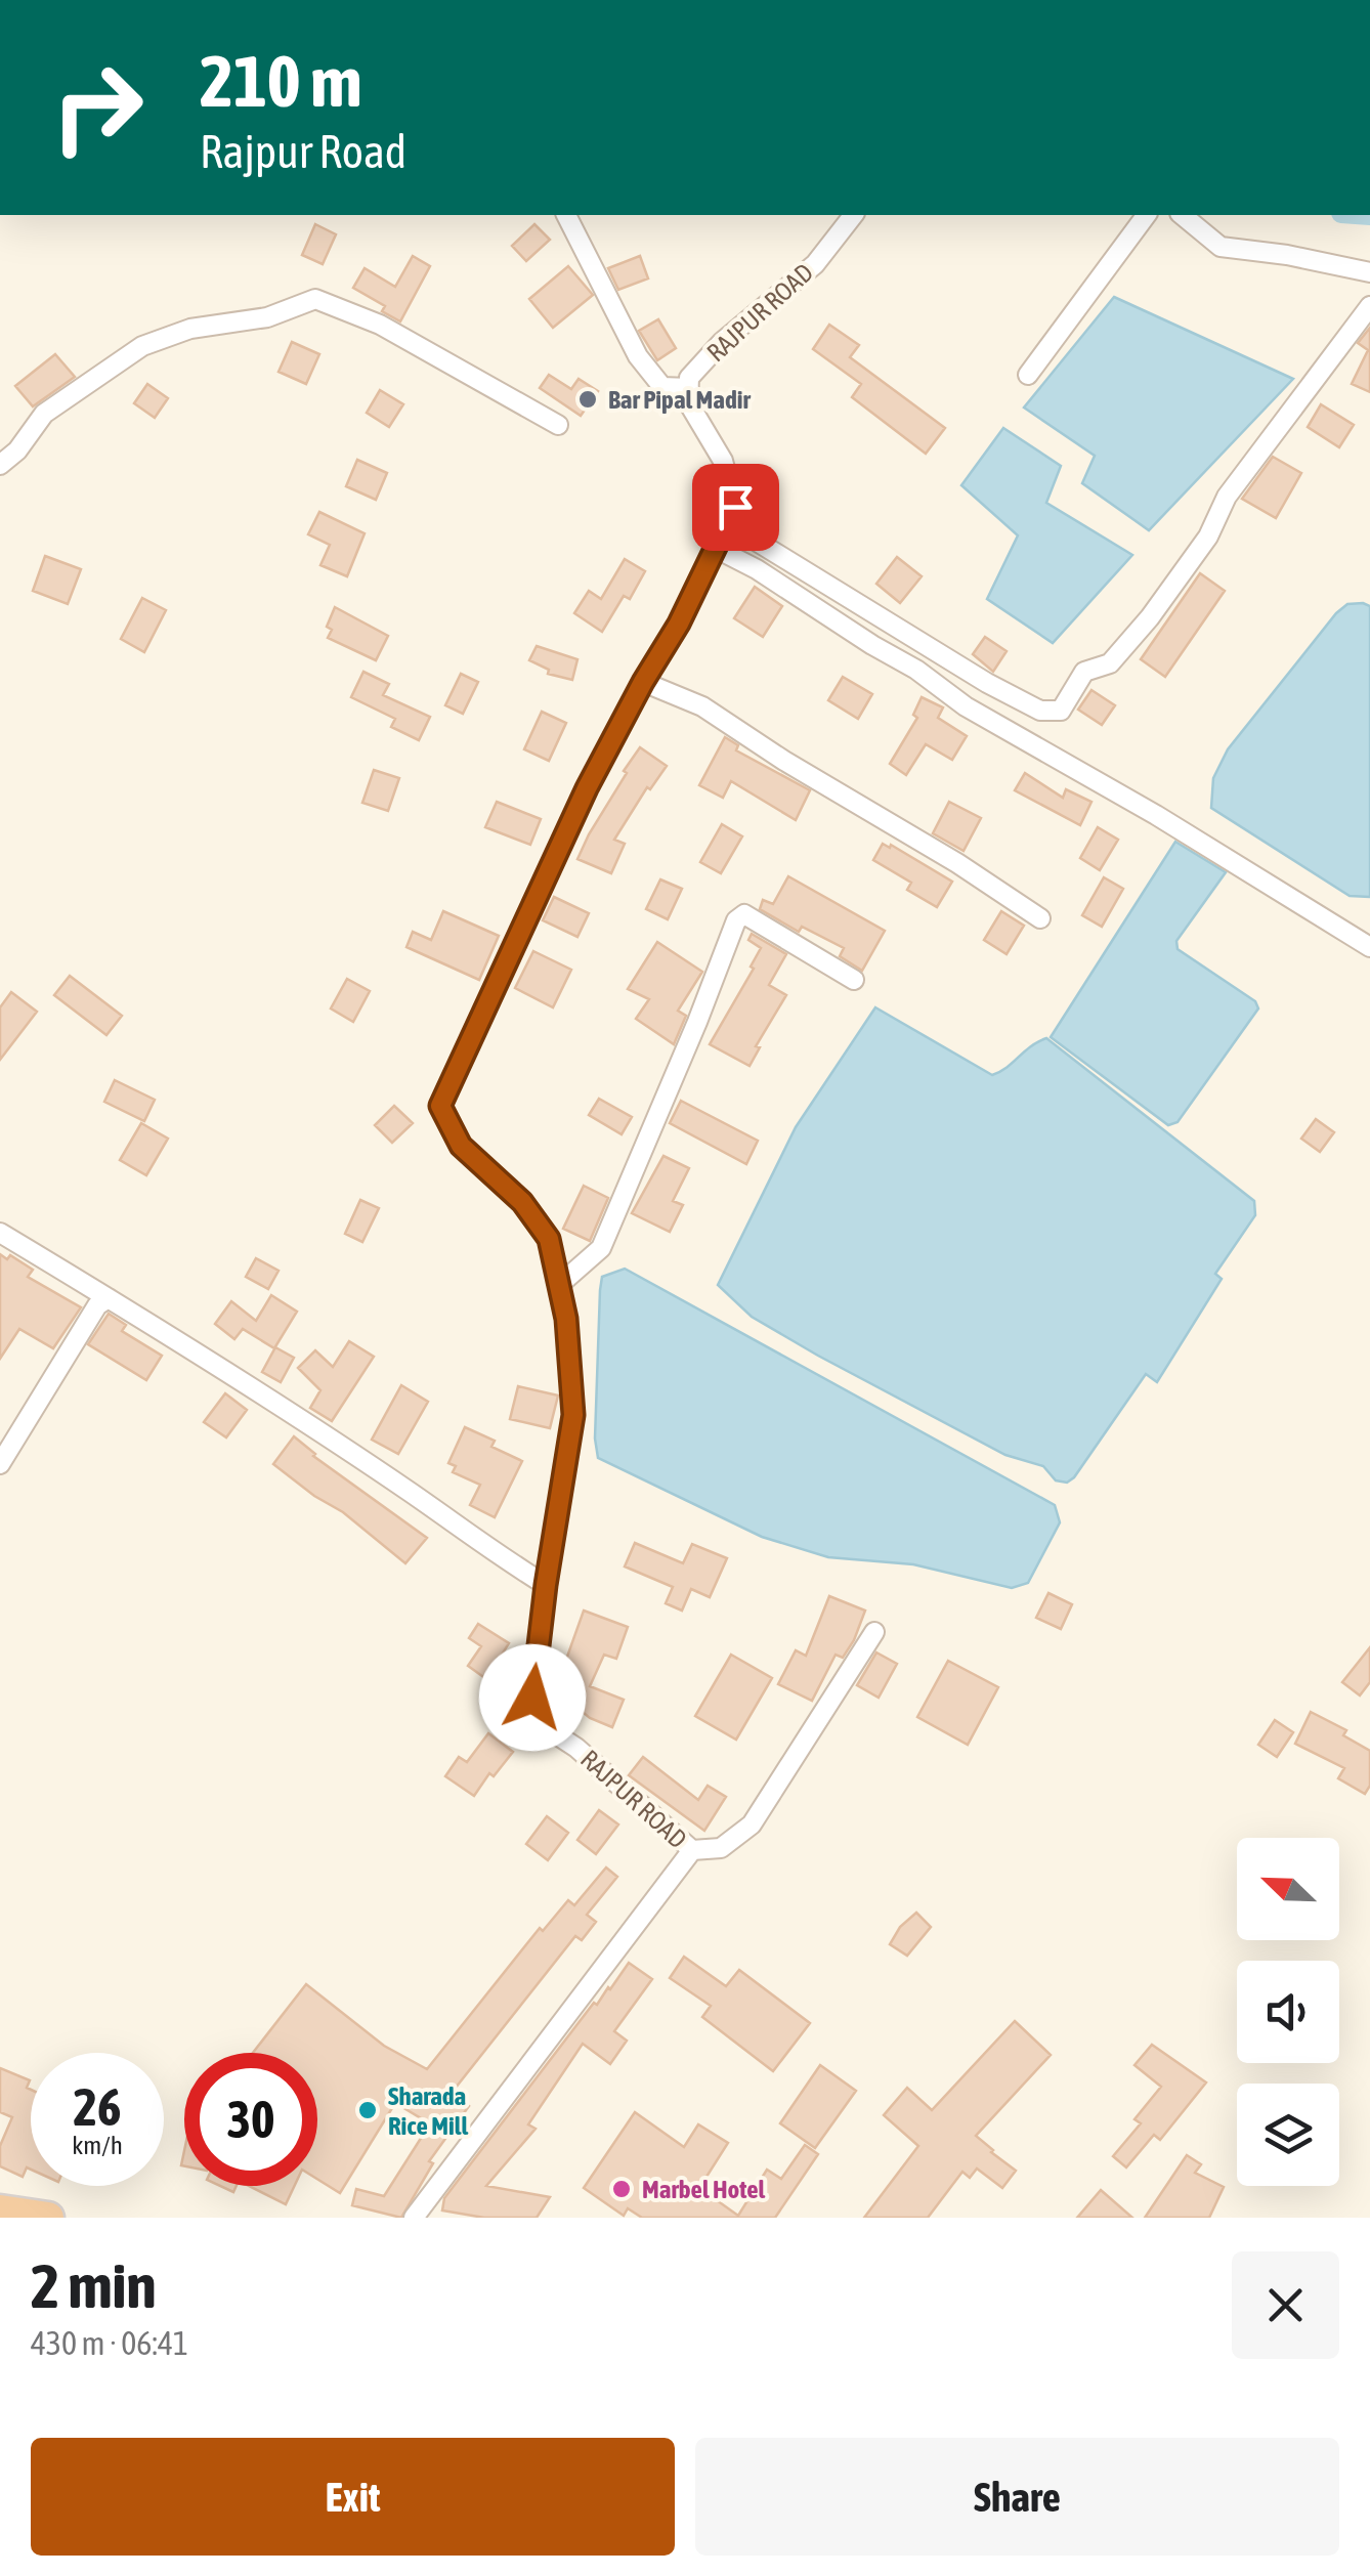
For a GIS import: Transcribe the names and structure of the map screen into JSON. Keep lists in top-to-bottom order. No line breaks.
{"streets":{"street":["RAJPUR ROAD"]},"places":["Bar Pipal Madir","Sharada Rice Mill","Marbel Hotel"],"north":"top left","page":{"turn":["210 m","Rajpur Road"],"speed":"26 km/h","limit":"30","heading":["2 min","430 m · 06:41"],"buttons":["Exit","Share"]}}
